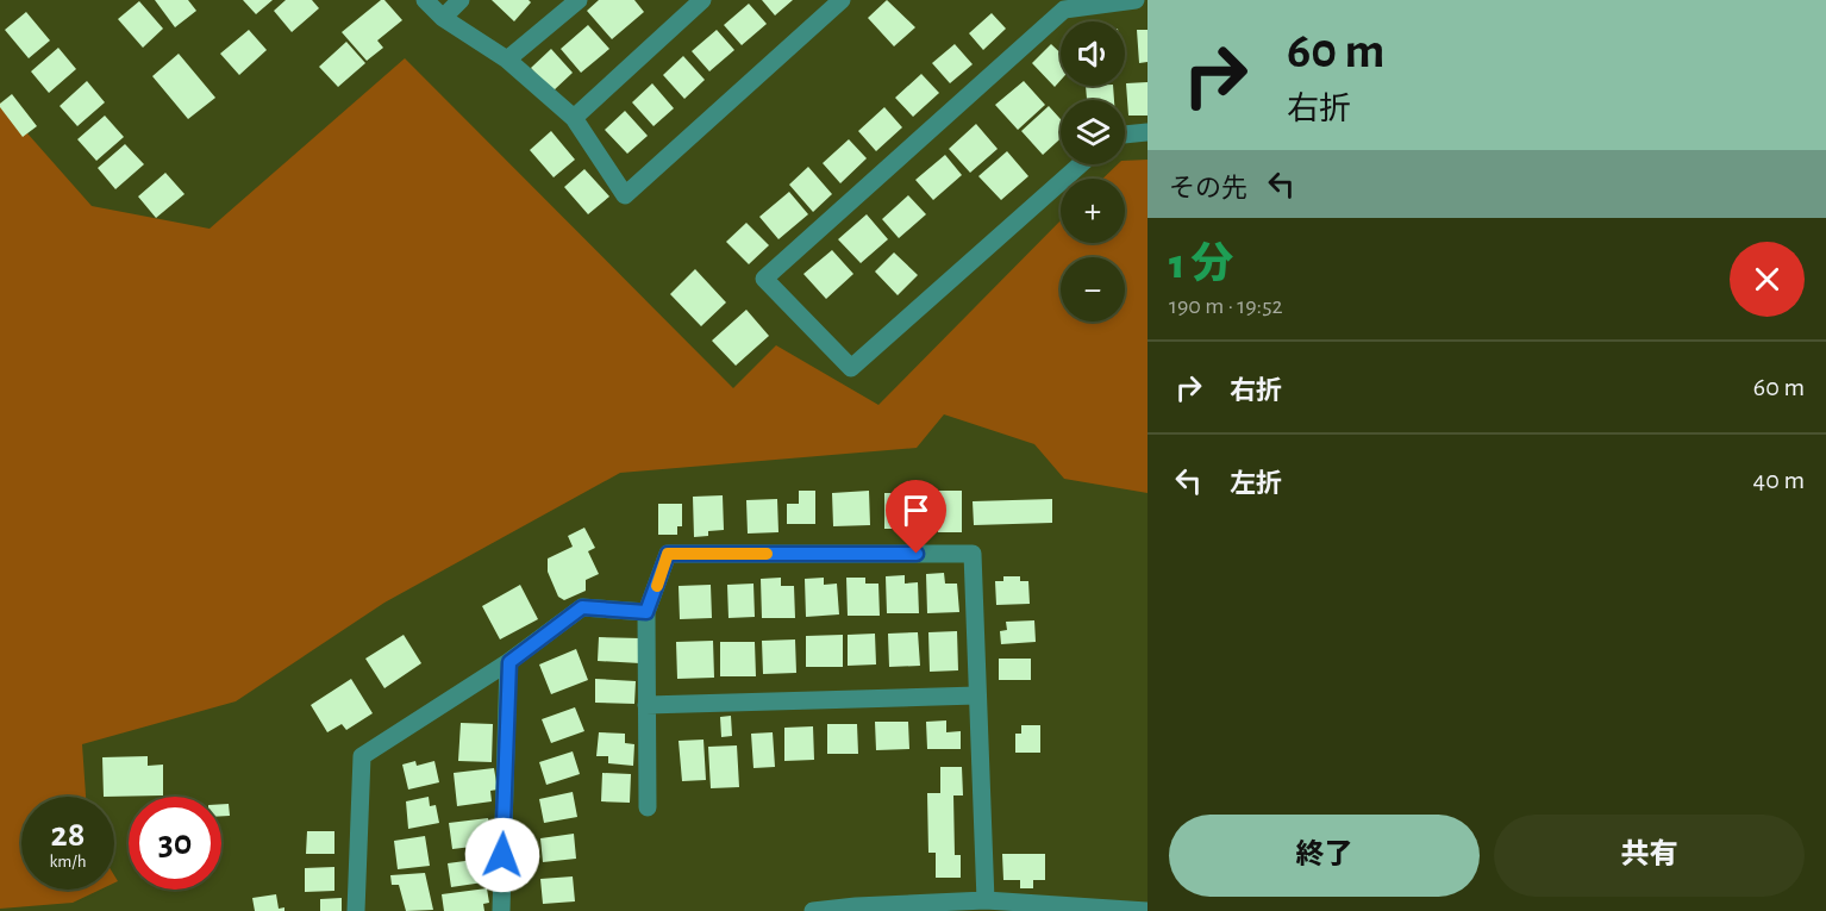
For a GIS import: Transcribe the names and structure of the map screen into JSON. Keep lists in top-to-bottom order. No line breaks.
{"page":{"turn":["60 m","右折"],"map_buttons":["+","−"],"then":"その先","heading":["1 分","190 m · 19:52"],"list":[{"name":"右折","value":"60 m"},{"name":"左折","value":"40 m"}],"speed":"28 km/h","limit":"30","buttons":["終了","共有"]}}
